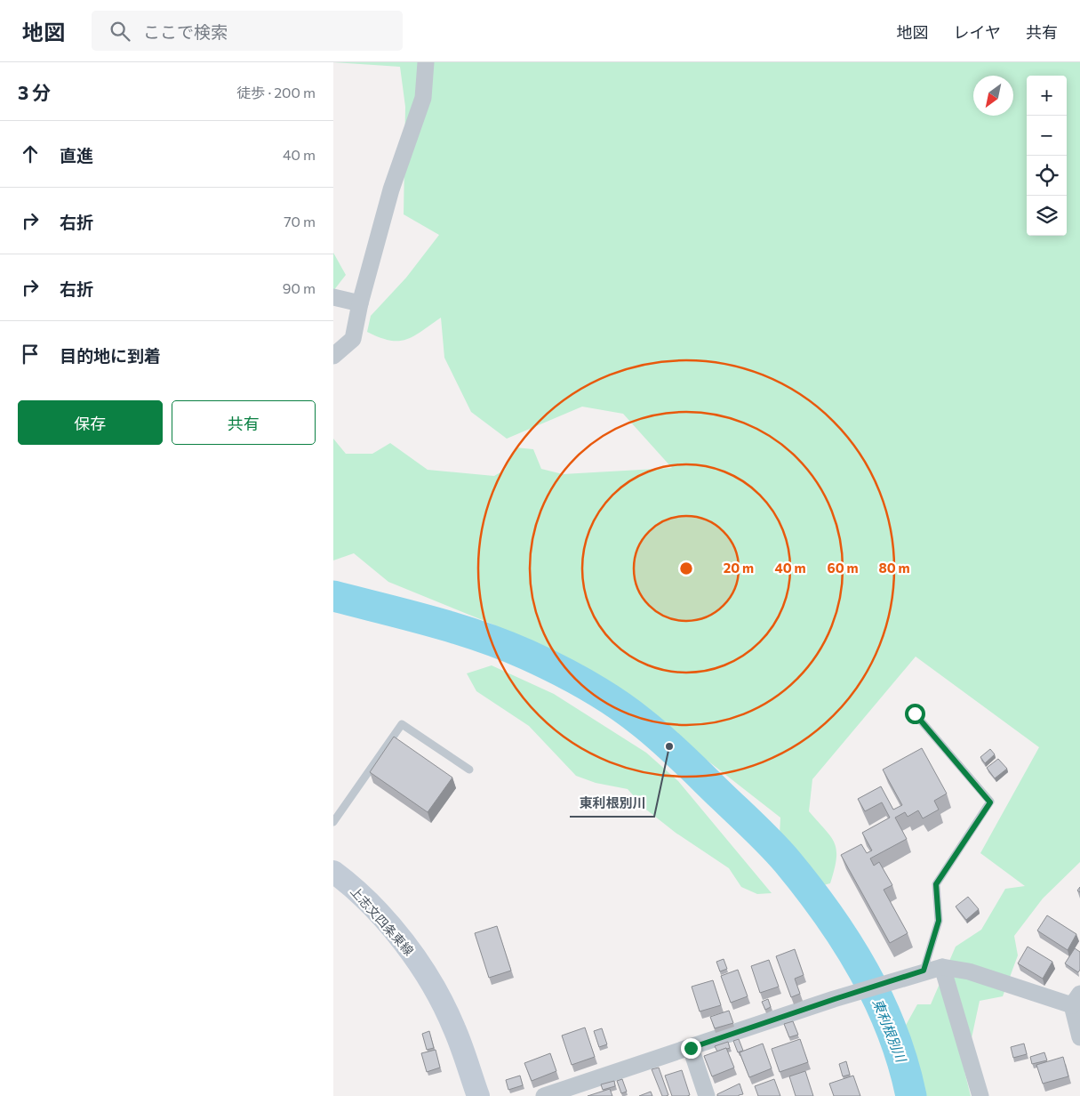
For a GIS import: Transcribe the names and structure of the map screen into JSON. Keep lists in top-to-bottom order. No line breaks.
{"streets":{"main road":["上志文四条東線"]},"water":["東利根別川"],"places":["東利根別川"],"north":"bottom left","page":{"header":"地図","search":"ここで検索","nav":["地図","レイヤ","共有"],"heading":["3 分","徒歩 · 200 m"],"map_buttons":["+","−"],"list":[["直進","40 m"],["右折","70 m"],["右折","90 m"],"目的地に到着"],"buttons":["保存","共有"]},"rings":["20 m","40 m","60 m","80 m"]}
